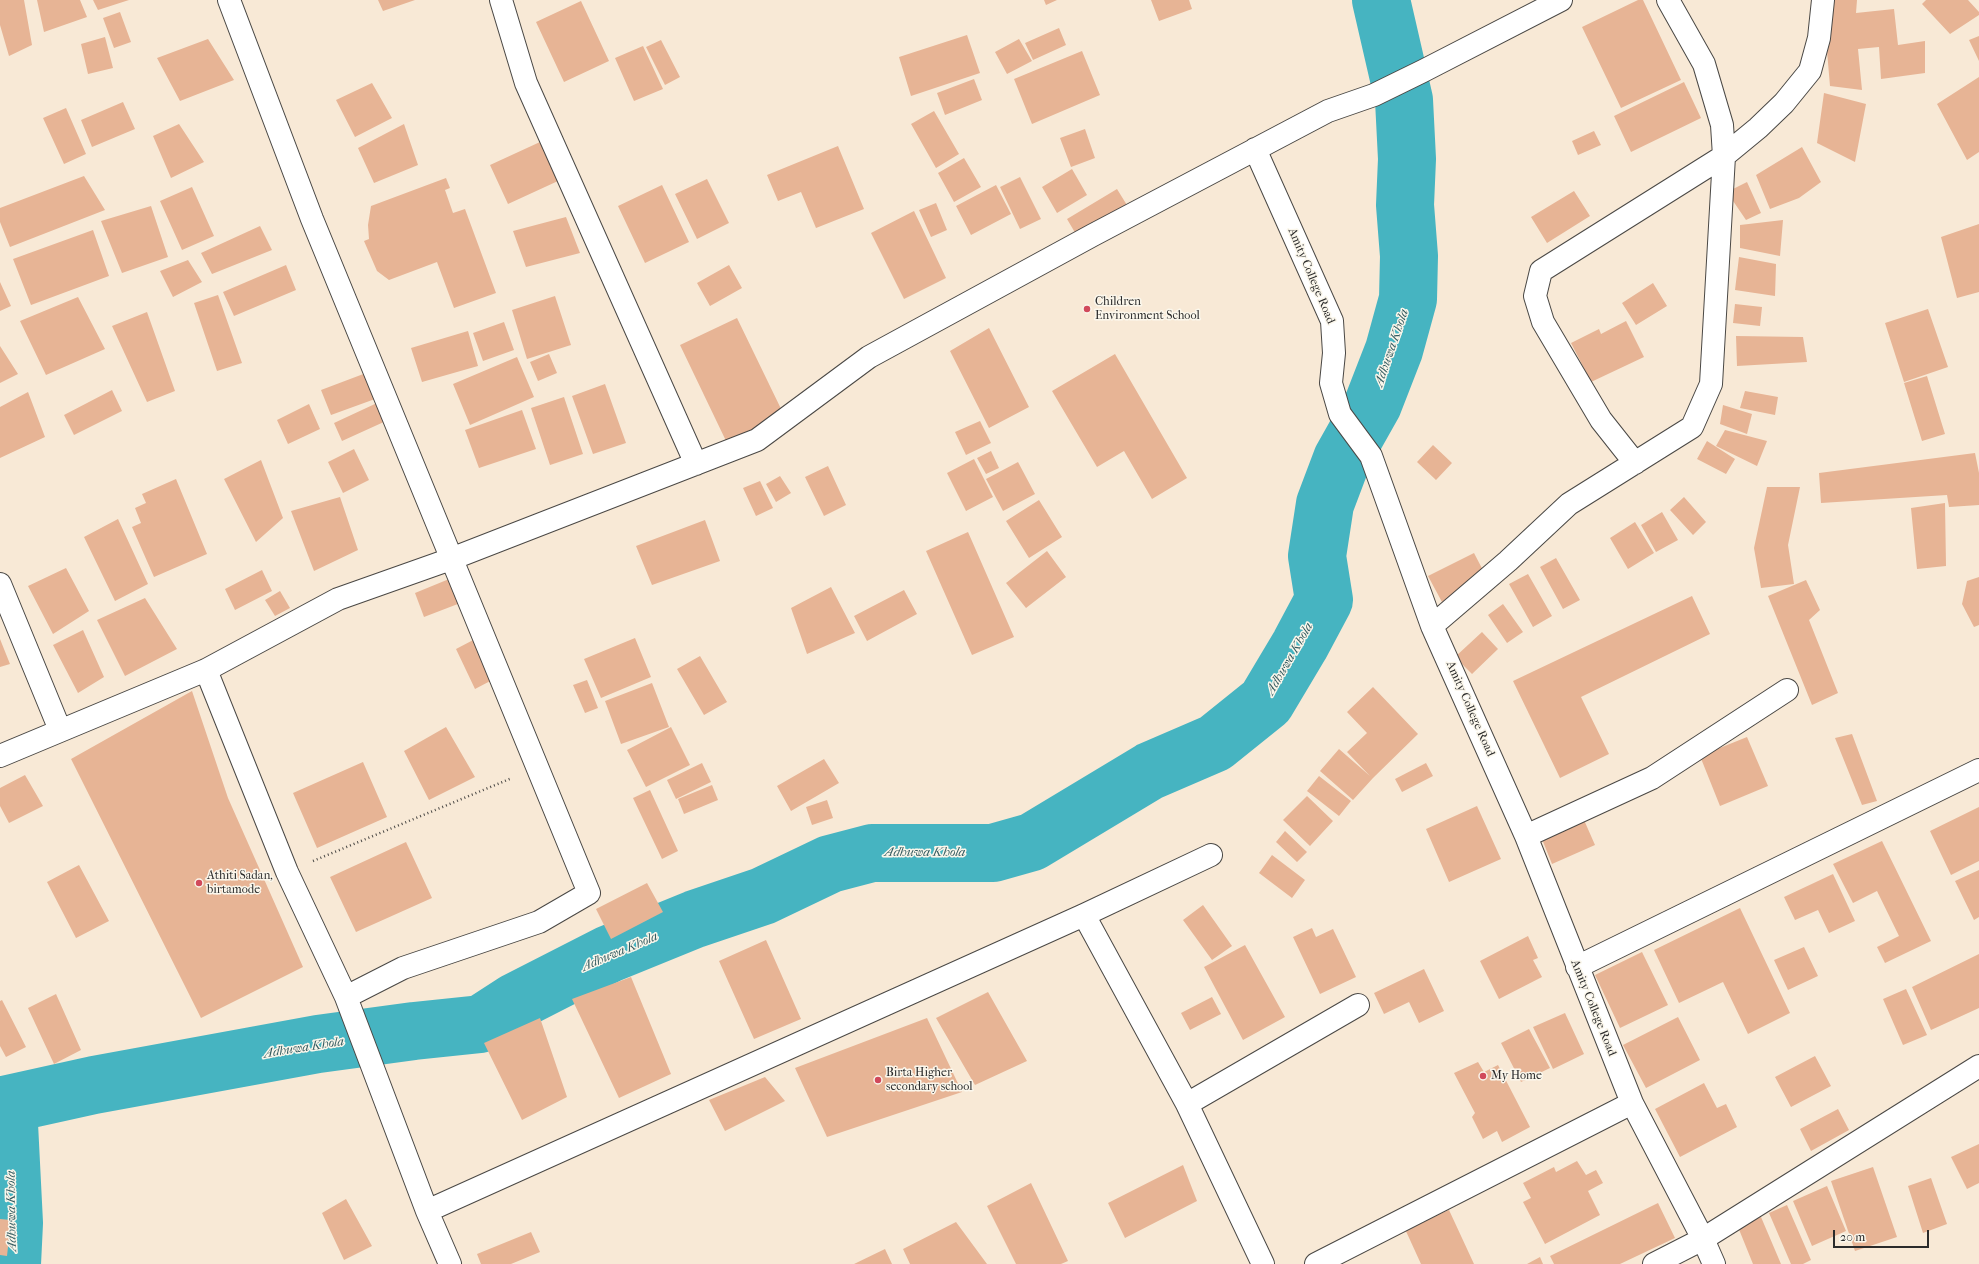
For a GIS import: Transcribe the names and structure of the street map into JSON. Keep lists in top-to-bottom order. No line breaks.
{"streets":{"street":["Amity College Road"]},"water":["Adhuwa Khola"],"places":["Children Environment School","Athiti Sadan, birtamode","My Home","Birta Higher secondary school"],"scale_bar":"20 m"}
